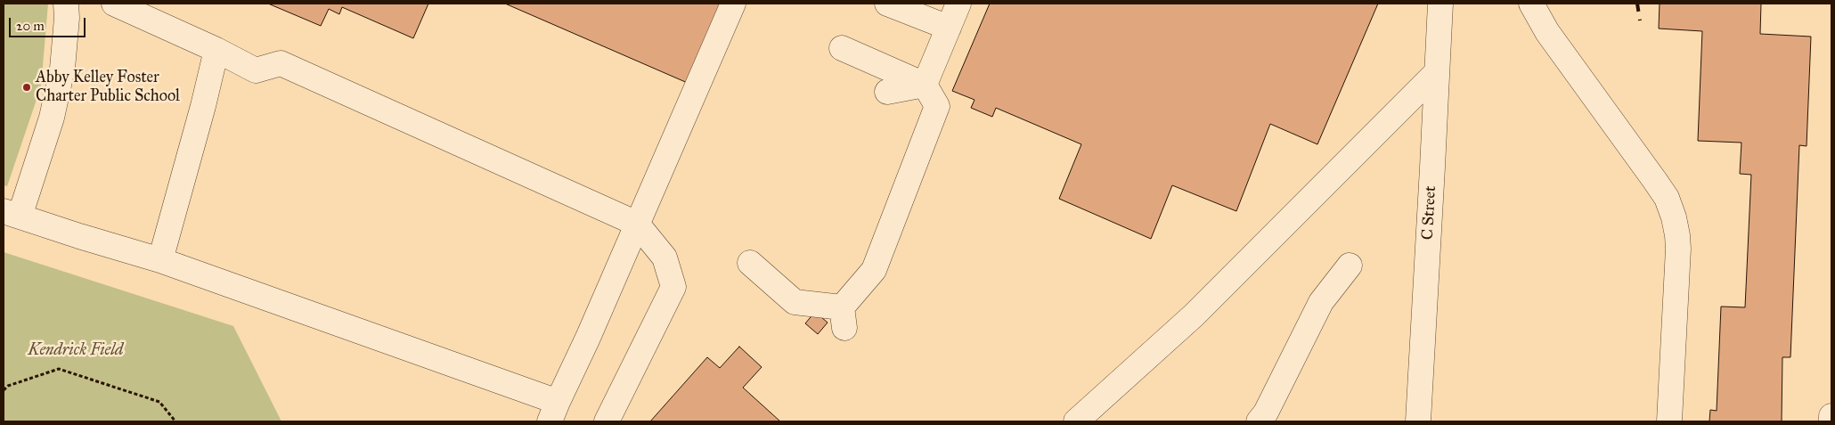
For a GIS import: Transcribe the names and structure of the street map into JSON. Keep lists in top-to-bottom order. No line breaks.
{"streets":{"street":["C Street"]},"parks":["Kendrick Field"],"places":["Abby Kelley Foster Charter Public School"],"scale_bar":"20 m"}
